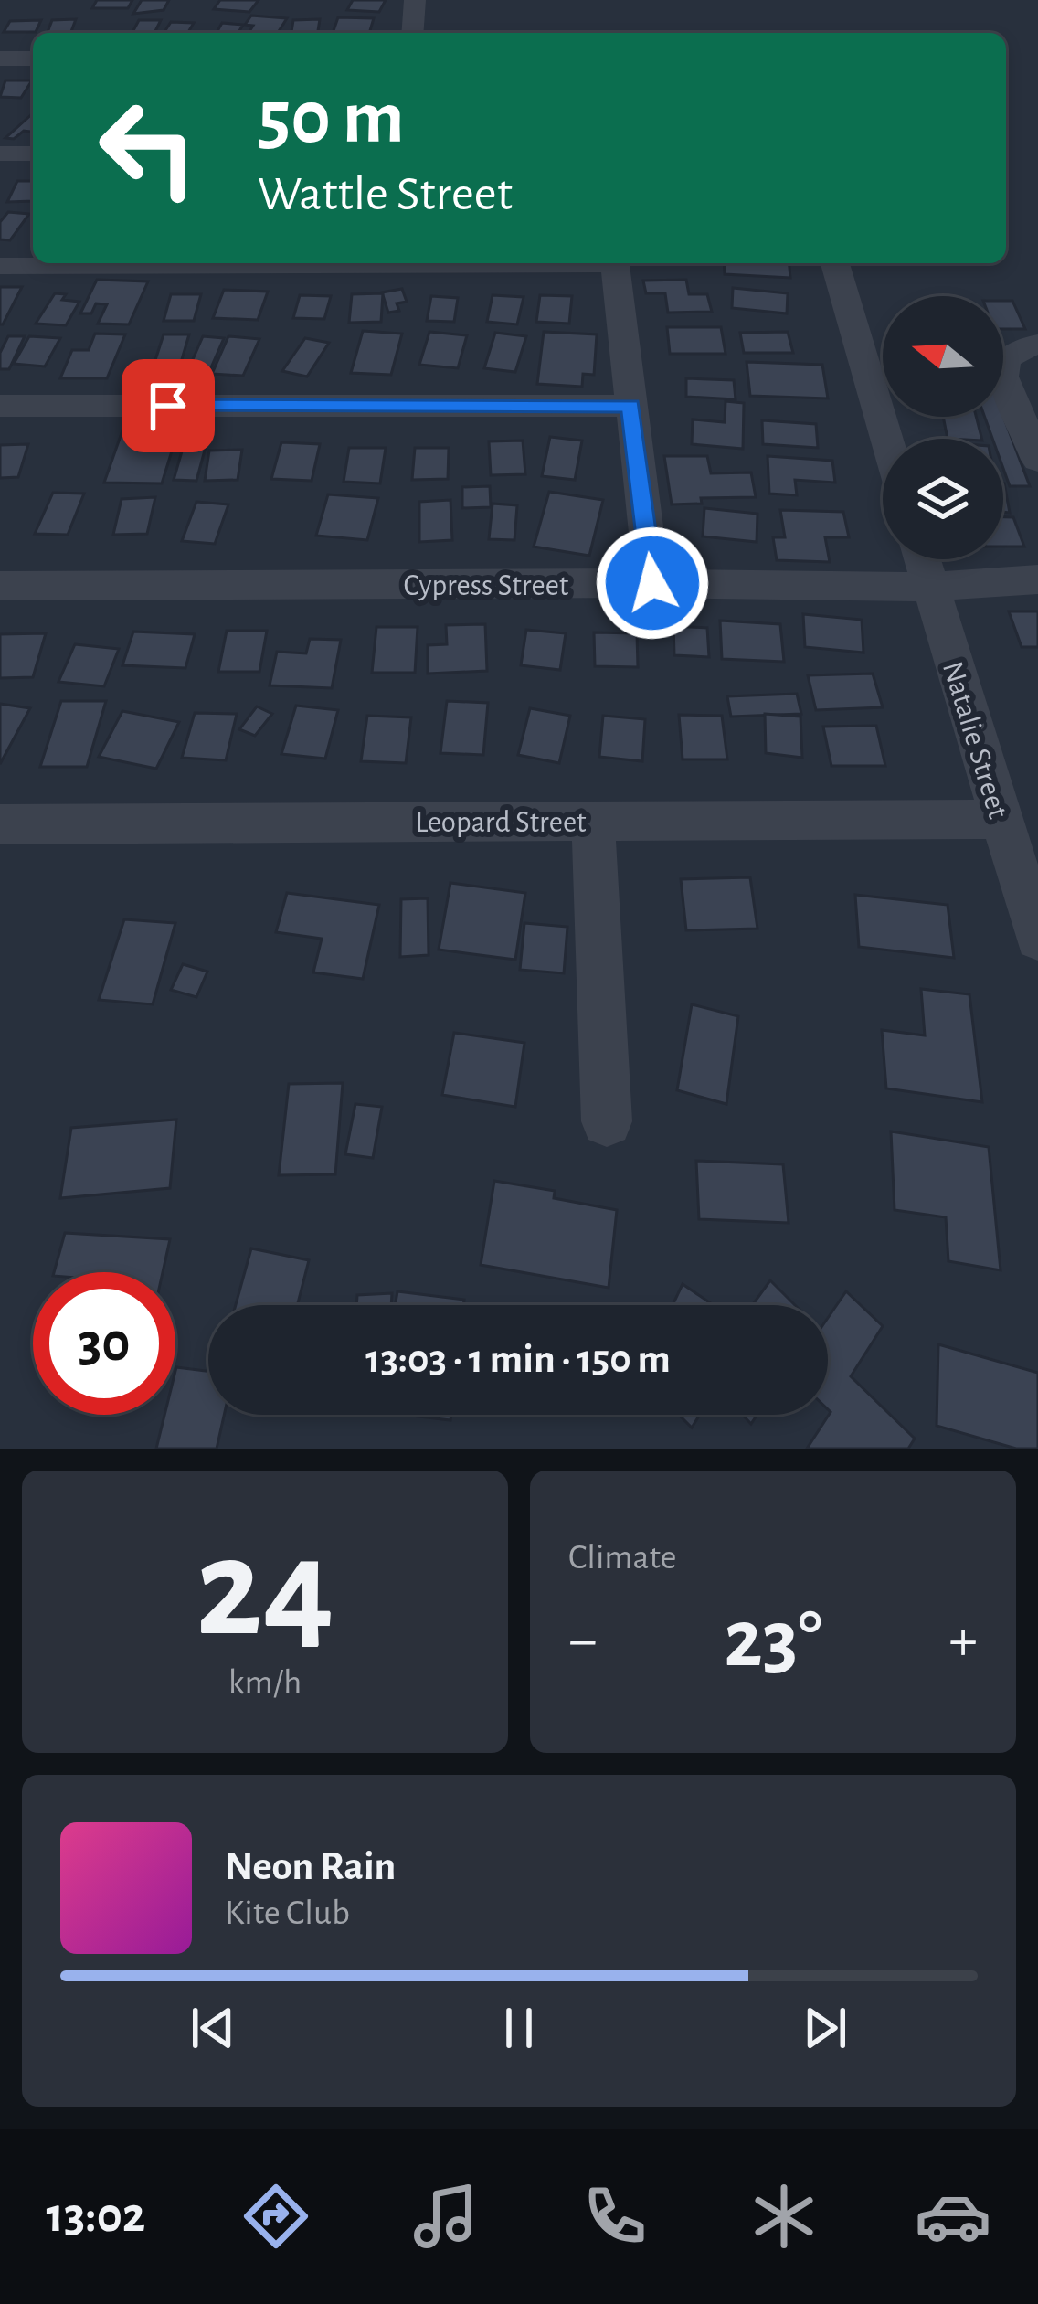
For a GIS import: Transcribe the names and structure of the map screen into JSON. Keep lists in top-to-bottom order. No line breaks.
{"streets":{"street":["Cypress Street","Natalie Street","Leopard Street"]},"crossings":[["Cypress Street","Natalie Street"],["Natalie Street","Leopard Street"]],"north":"left","page":{"turn":["50 m","Wattle Street"],"limit":"30","trip":"13:03 · 1 min · 150 m","tile":[["24","km/h"],"Climate"],"heat":["−","23°","+"],"song":["Neon Rain","Kite Club"],"tabs":"13:02"}}
